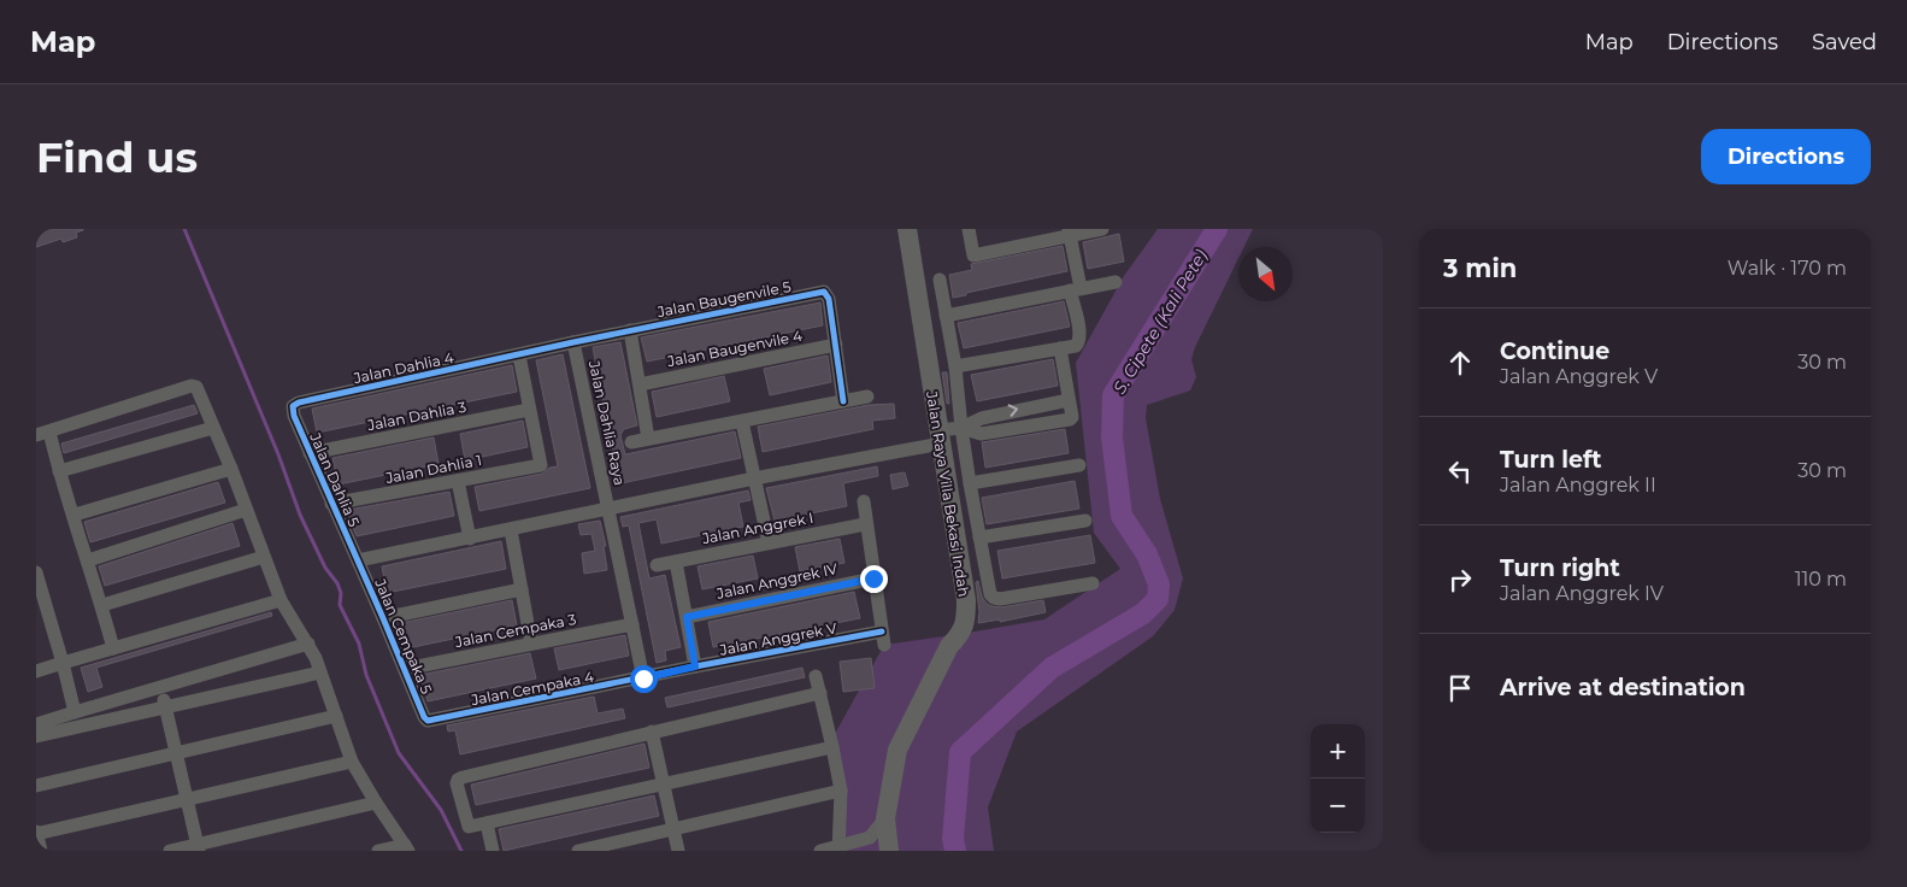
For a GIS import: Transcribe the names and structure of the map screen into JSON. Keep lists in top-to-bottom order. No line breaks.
{"streets":{"main road":["Jalan Raya Villa Bekasi Indah"],"street":["Jalan Baugenvile 5","Jalan Baugenvile 4","Jalan Dahlia 4","Jalan Dahlia 3","Jalan Dahlia Raya","Jalan Dahlia 1","Jalan Dahlia 5","Jalan Anggrek I","Jalan Anggrek IV","Jalan Cempaka 3","Jalan Cempaka 5","Jalan Anggrek V","Jalan Cempaka 4"]},"crossings":[["Jalan Baugenvile 5","Jalan Baugenvile 4"],["Jalan Baugenvile 5","Jalan Dahlia 4"],["Jalan Baugenvile 5","Jalan Dahlia Raya"],["Jalan Dahlia 4","Jalan Dahlia Raya"],["Jalan Dahlia 4","Jalan Dahlia 5"],["Jalan Dahlia 3","Jalan Dahlia 1"],["Jalan Dahlia 3","Jalan Dahlia 5"],["Jalan Dahlia Raya","Jalan Cempaka 3"],["Jalan Dahlia Raya","Jalan Anggrek V"],["Jalan Dahlia Raya","Jalan Cempaka 4"],["Jalan Dahlia 1","Jalan Dahlia 5"],["Jalan Dahlia 5","Jalan Cempaka 5"],["Jalan Anggrek IV","Jalan Anggrek V"],["Jalan Cempaka 3","Jalan Cempaka 5"],["Jalan Cempaka 5","Jalan Cempaka 4"],["Jalan Anggrek V","Jalan Cempaka 4"]],"water":["S. Cipete (Kali Pete)"],"north":"bottom right","page":{"header":"Map","nav":["Map","Directions","Saved"],"buttons":"Directions","title":"Find us","heading":["3 min","Walk · 170 m"],"list":[["Continue","Jalan Anggrek V","30 m"],["Turn left","Jalan Anggrek II","30 m"],["Turn right","Jalan Anggrek IV","110 m"],"Arrive at destination"],"map_buttons":["+","−"]}}
